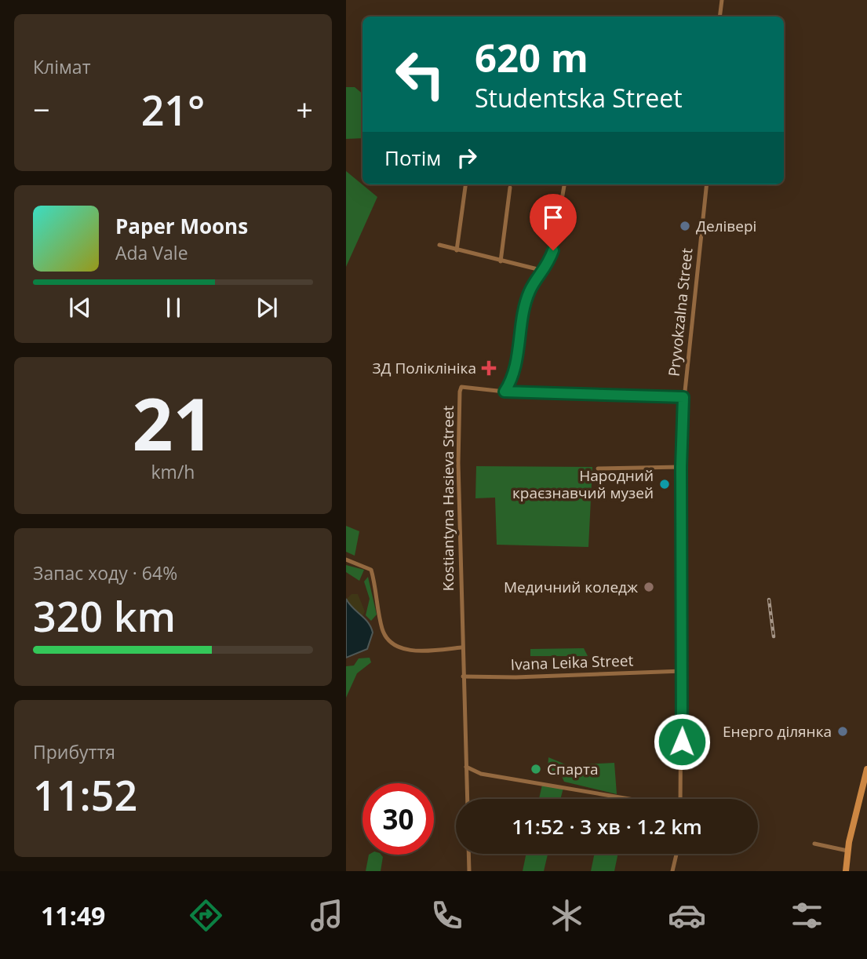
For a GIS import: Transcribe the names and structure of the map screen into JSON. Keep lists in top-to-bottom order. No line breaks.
{"streets":{"street":["Pryvokzalna Street","Kostiantyna Hasieva Street","Ivana Leika Street"]},"crossings":[["Pryvokzalna Street","Ivana Leika Street"],["Kostiantyna Hasieva Street","Ivana Leika Street"]],"places":{"other":["Делівері","Народний краєзнавчий музей","Медичний коледж","Енерго ділянка","Спарта"],"health":["ЗД Поліклініка"]},"page":{"tile":["Клімат",["21","km/h"],["Запас ходу · 64%","320 km"],["Прибуття","11:52"]],"turn":["620 m","Studentska Street"],"heat":["−","21°","+"],"then":"Потім","song":["Paper Moons","Ada Vale"],"limit":"30","trip":"11:52 · 3 хв · 1.2 km","tabs":"11:49"}}
